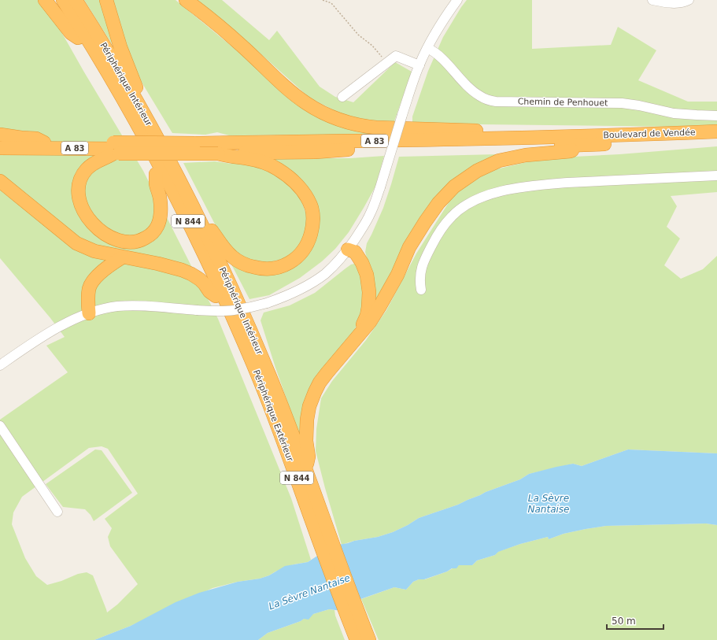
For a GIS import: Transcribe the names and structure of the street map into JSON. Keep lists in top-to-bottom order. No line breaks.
{"streets":{"highway":["Périphérique Intérieur","Boulevard de Vendée","A 83","N 844","Périphérique Extérieur"],"street":["Chemin de Penhouet"]},"crossings":[["Périphérique Intérieur","Périphérique Extérieur"]],"water":["La Sèvre Nantaise"],"scale_bar":"50 m"}
